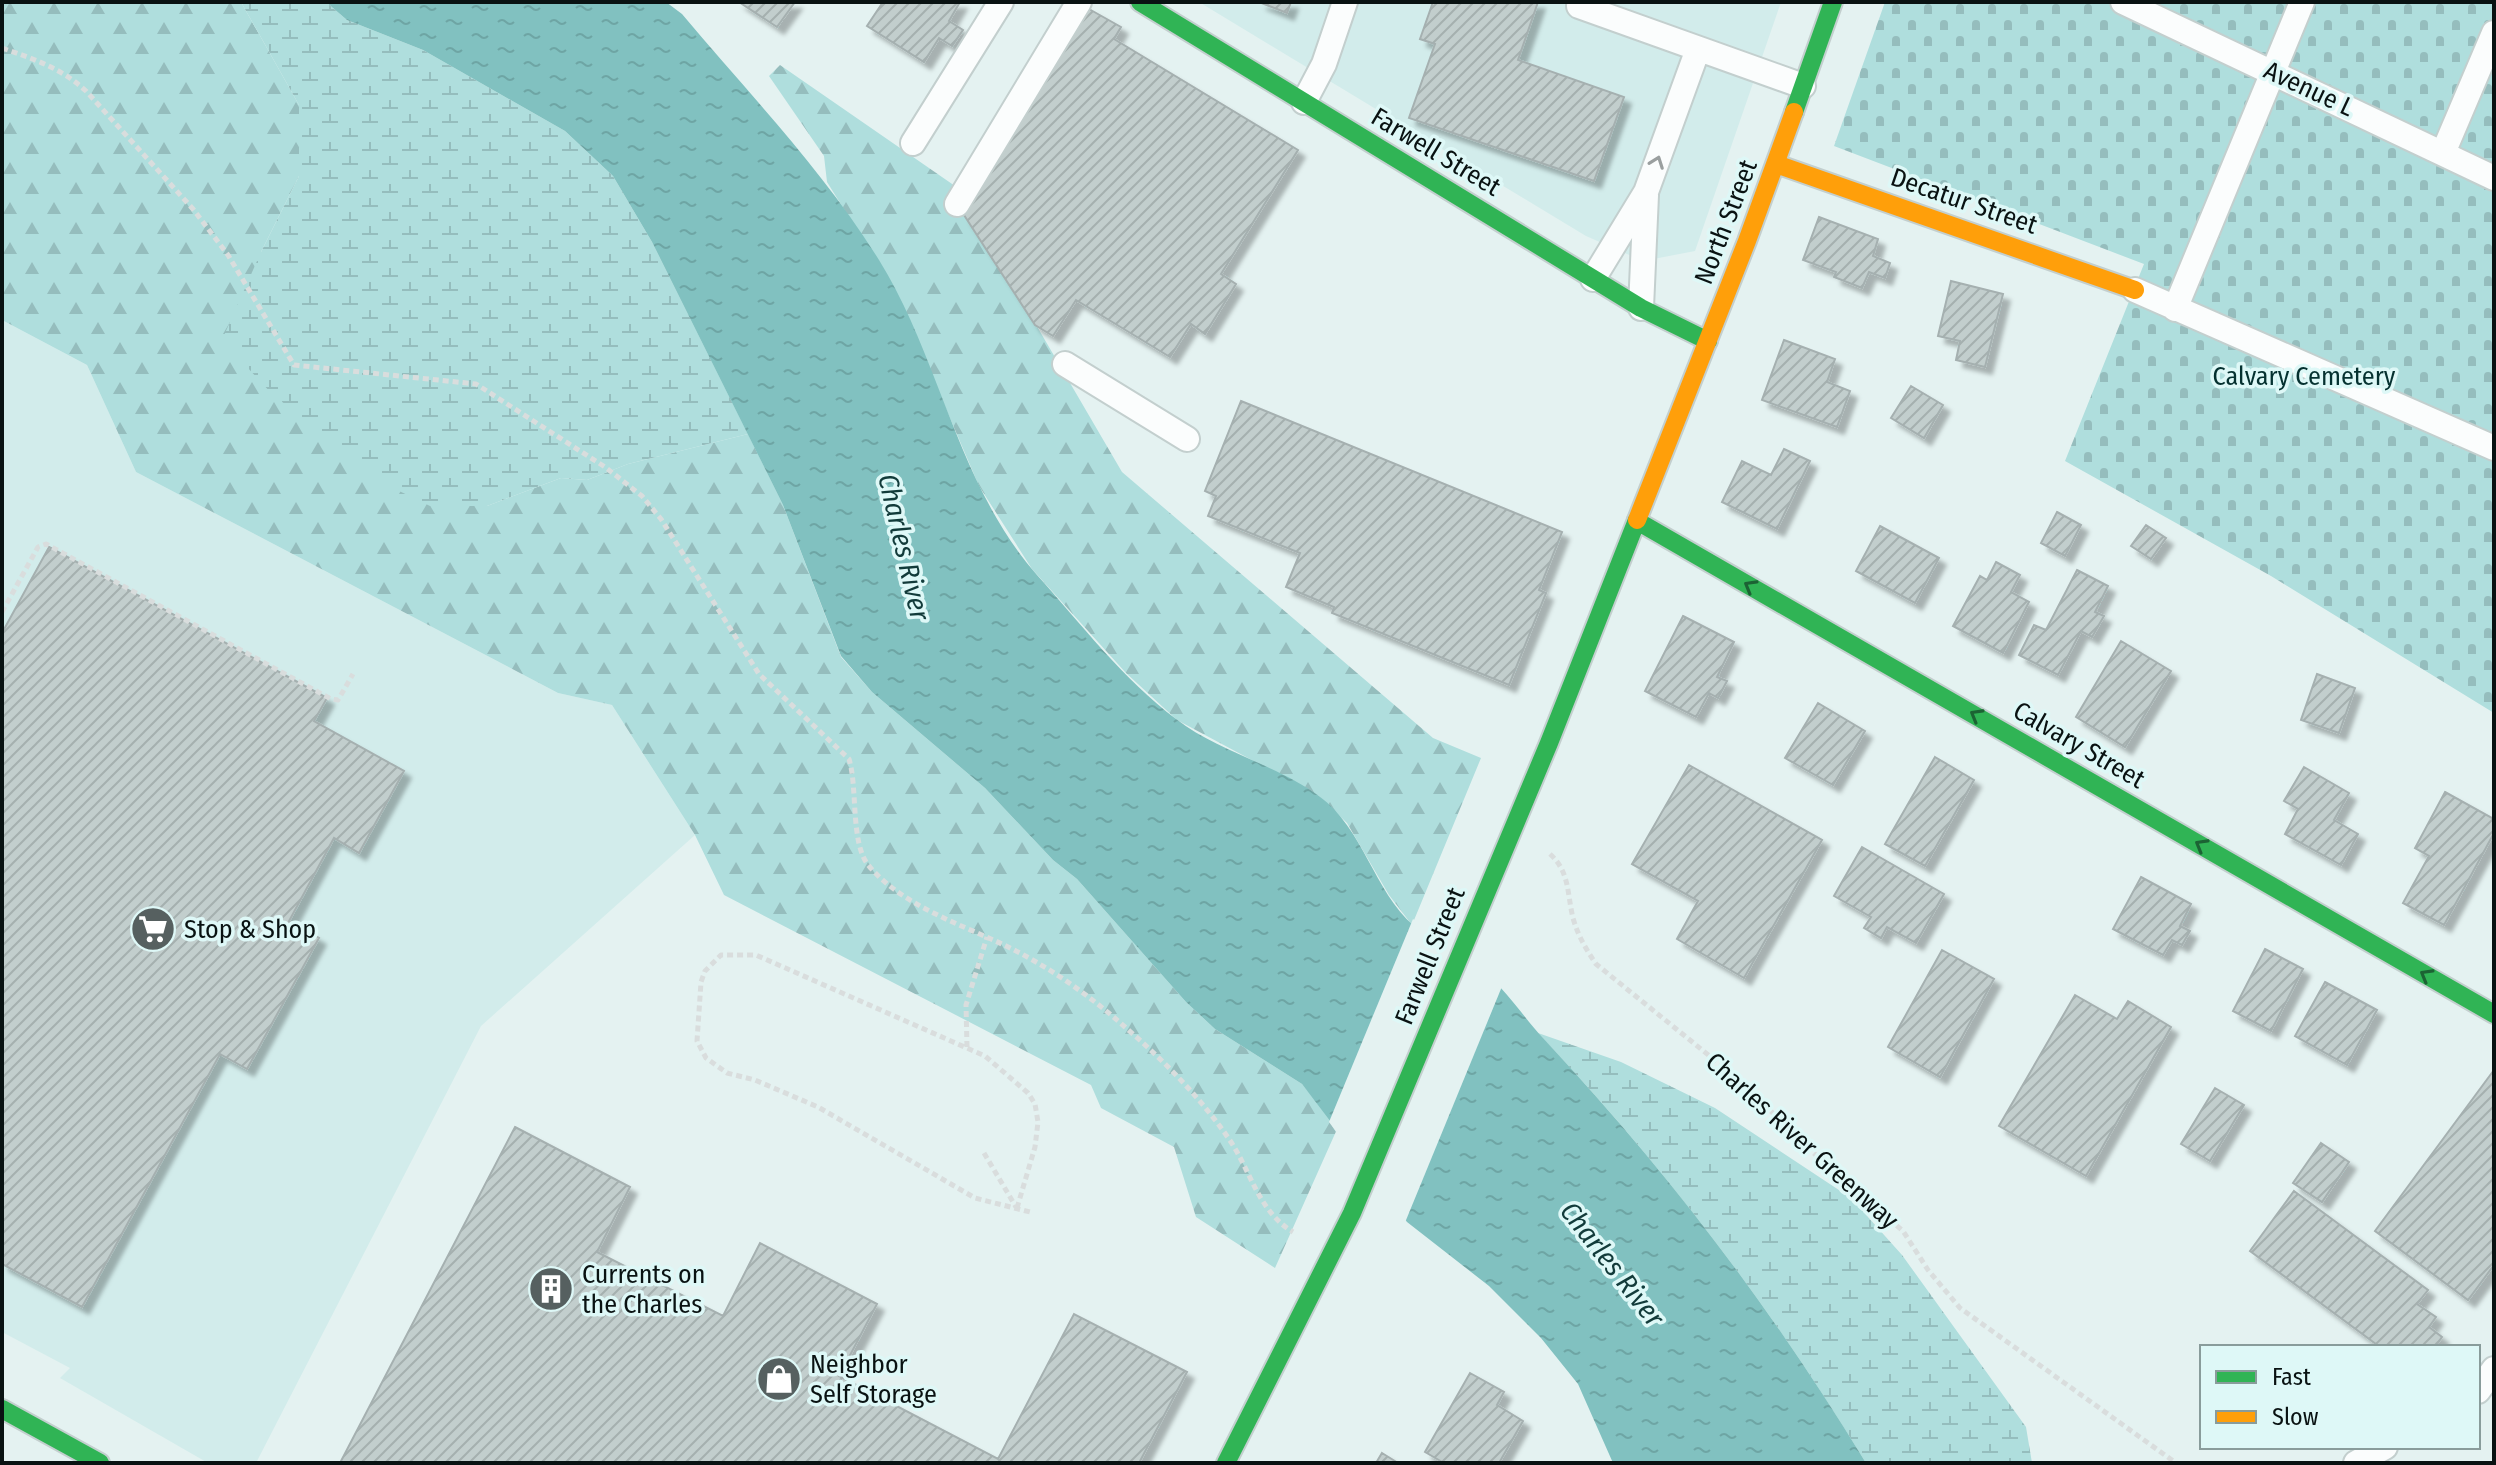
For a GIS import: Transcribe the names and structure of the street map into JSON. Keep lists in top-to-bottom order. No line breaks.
{"streets":{"street":["Farwell Street","Decatur Street","North Street","Calvary Street"],"lane":["Avenue L"],"path":["Charles River Greenway"]},"crossings":[["Farwell Street","North Street"],["Farwell Street","Calvary Street"],["Decatur Street","North Street"]],"one_way":["Calvary Street"],"water":["Charles River"],"parks":["Calvary Cemetery"],"places":{"supermarket":["Stop & Shop"],"building":["Currents on the Charles"],"shop":["Neighbor Self Storage"]},"legend":["Fast","Slow"]}
